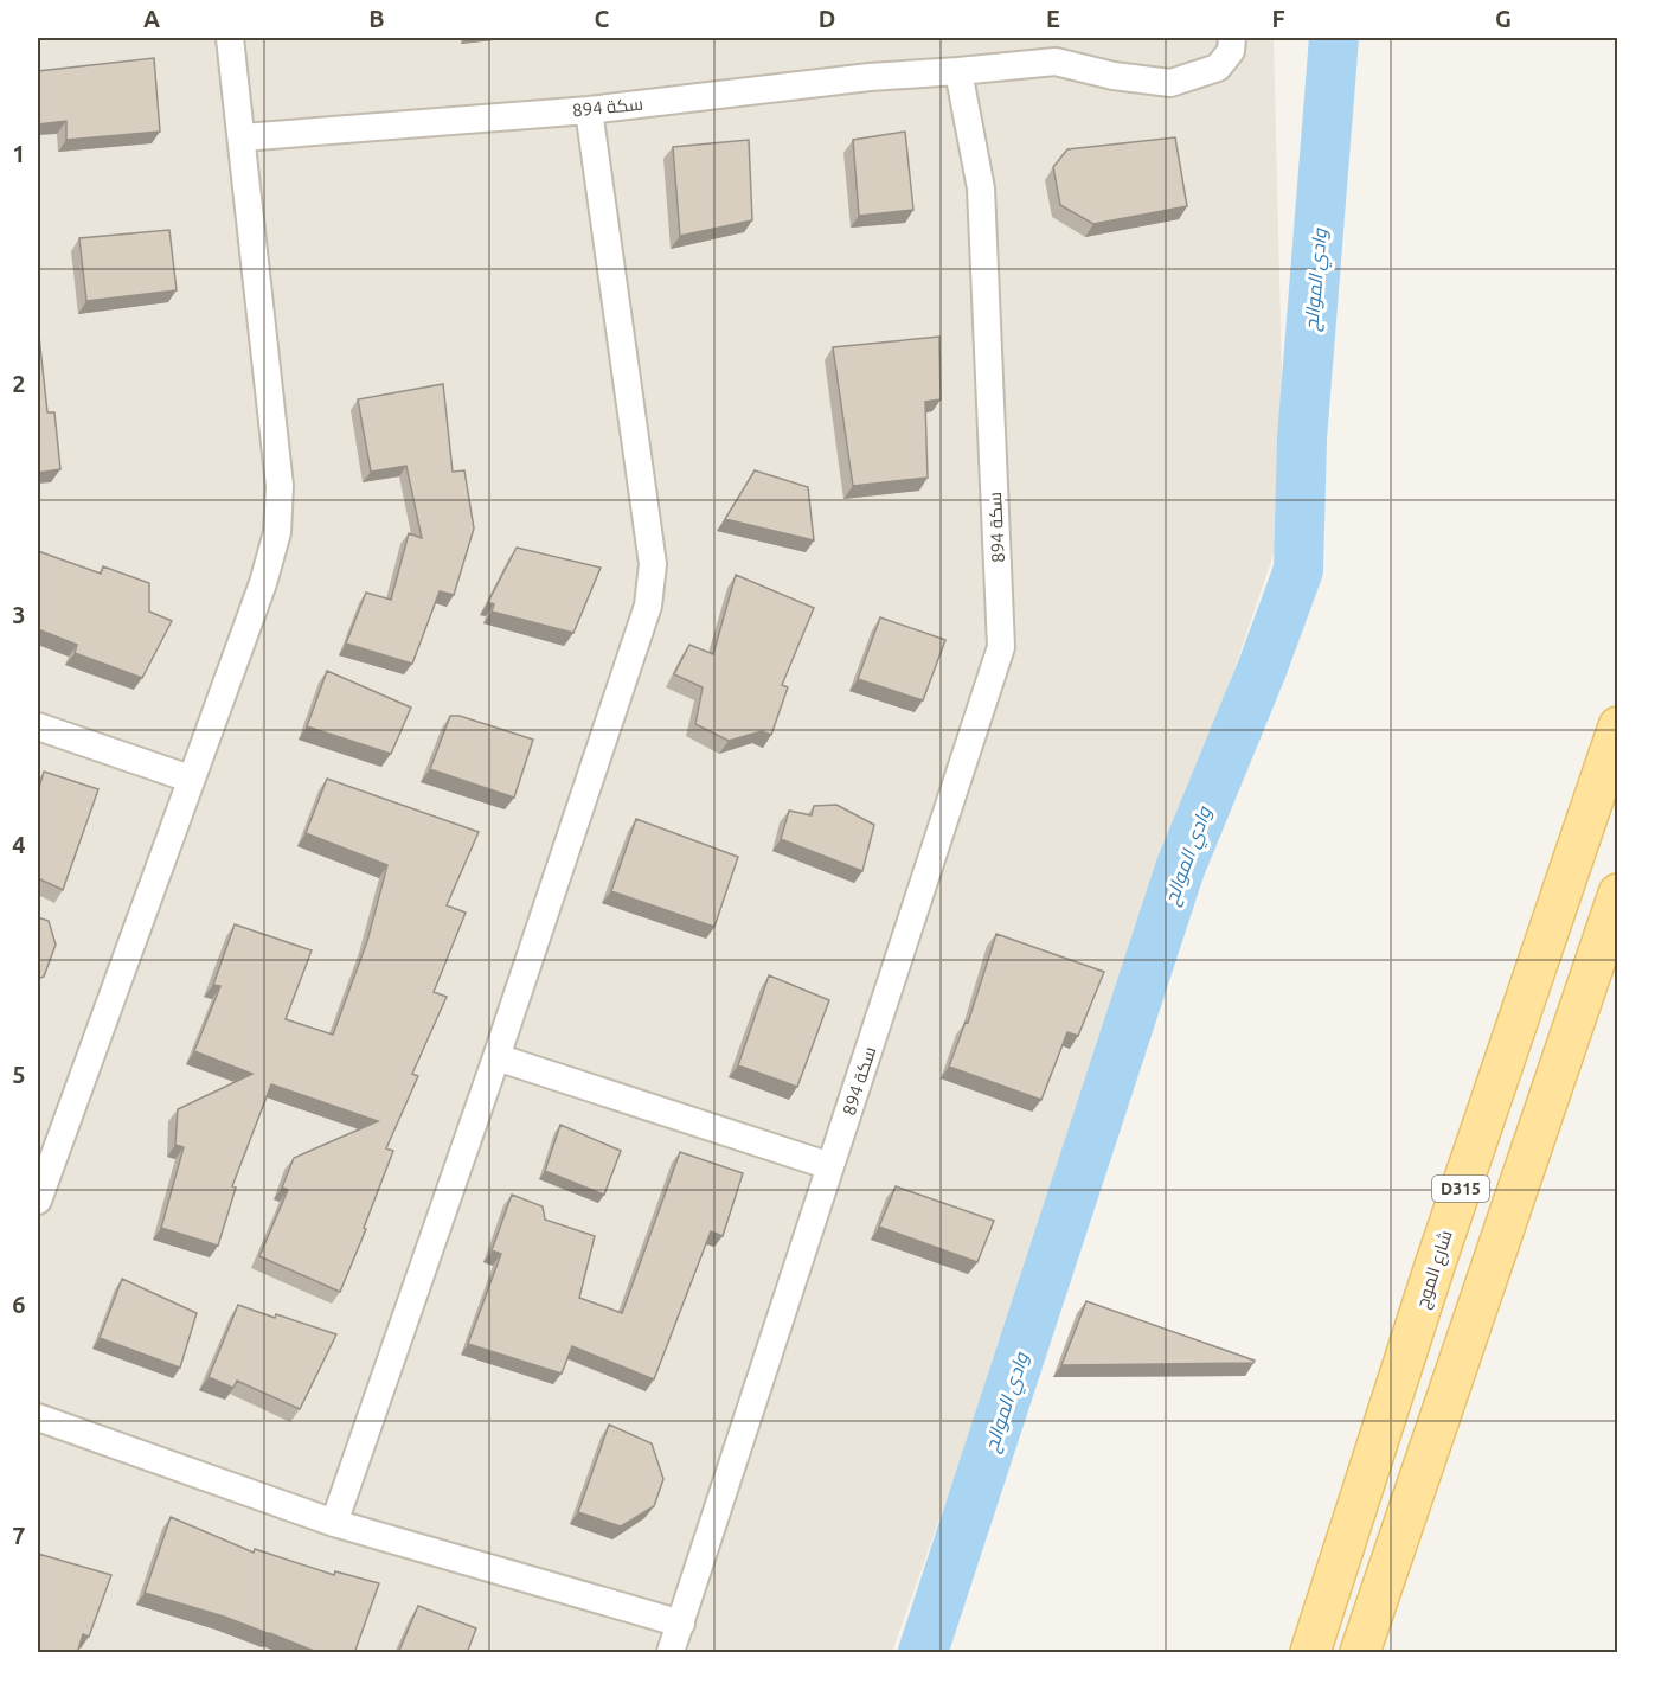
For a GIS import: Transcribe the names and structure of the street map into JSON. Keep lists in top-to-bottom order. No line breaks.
{"streets":{"main road":["D315","شارع الموج"],"street":["سكة 894"]},"water":["وادي الموالح"],"grid":{"columns":["A","B","C","D","E","F","G"],"rows":["1","2","3","4","5","6","7"]}}
